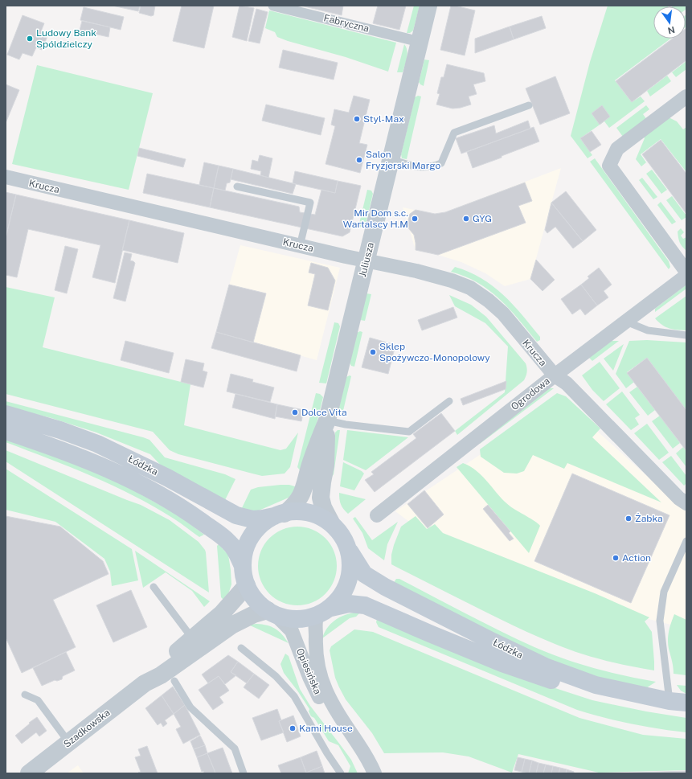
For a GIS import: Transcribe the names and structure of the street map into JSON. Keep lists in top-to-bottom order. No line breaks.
{"streets":{"main road":["Łódzka"],"street":["Fabryczna","Krucza","Juliusza","Ogrodowa","Opiesińska","Szadkowska"]},"crossings":[["Fabryczna","Juliusza"],["Krucza","Juliusza"],["Krucza","Ogrodowa"],["Juliusza","Łódzka"],["Juliusza","Opiesińska"],["Juliusza","Szadkowska"],["Łódzka","Opiesińska"],["Łódzka","Szadkowska"],["Opiesińska","Szadkowska"]],"places":["Ludowy Bank Spóldzielczy","Styl-Max","Salon Fryzjerski Margo","Mir Dom s.c. Wartalscy H.M","GYG","Sklep Spożywczo-Monopolowy","Dolce Vita","Żabka","Action","Kami House"],"north":"bottom"}
